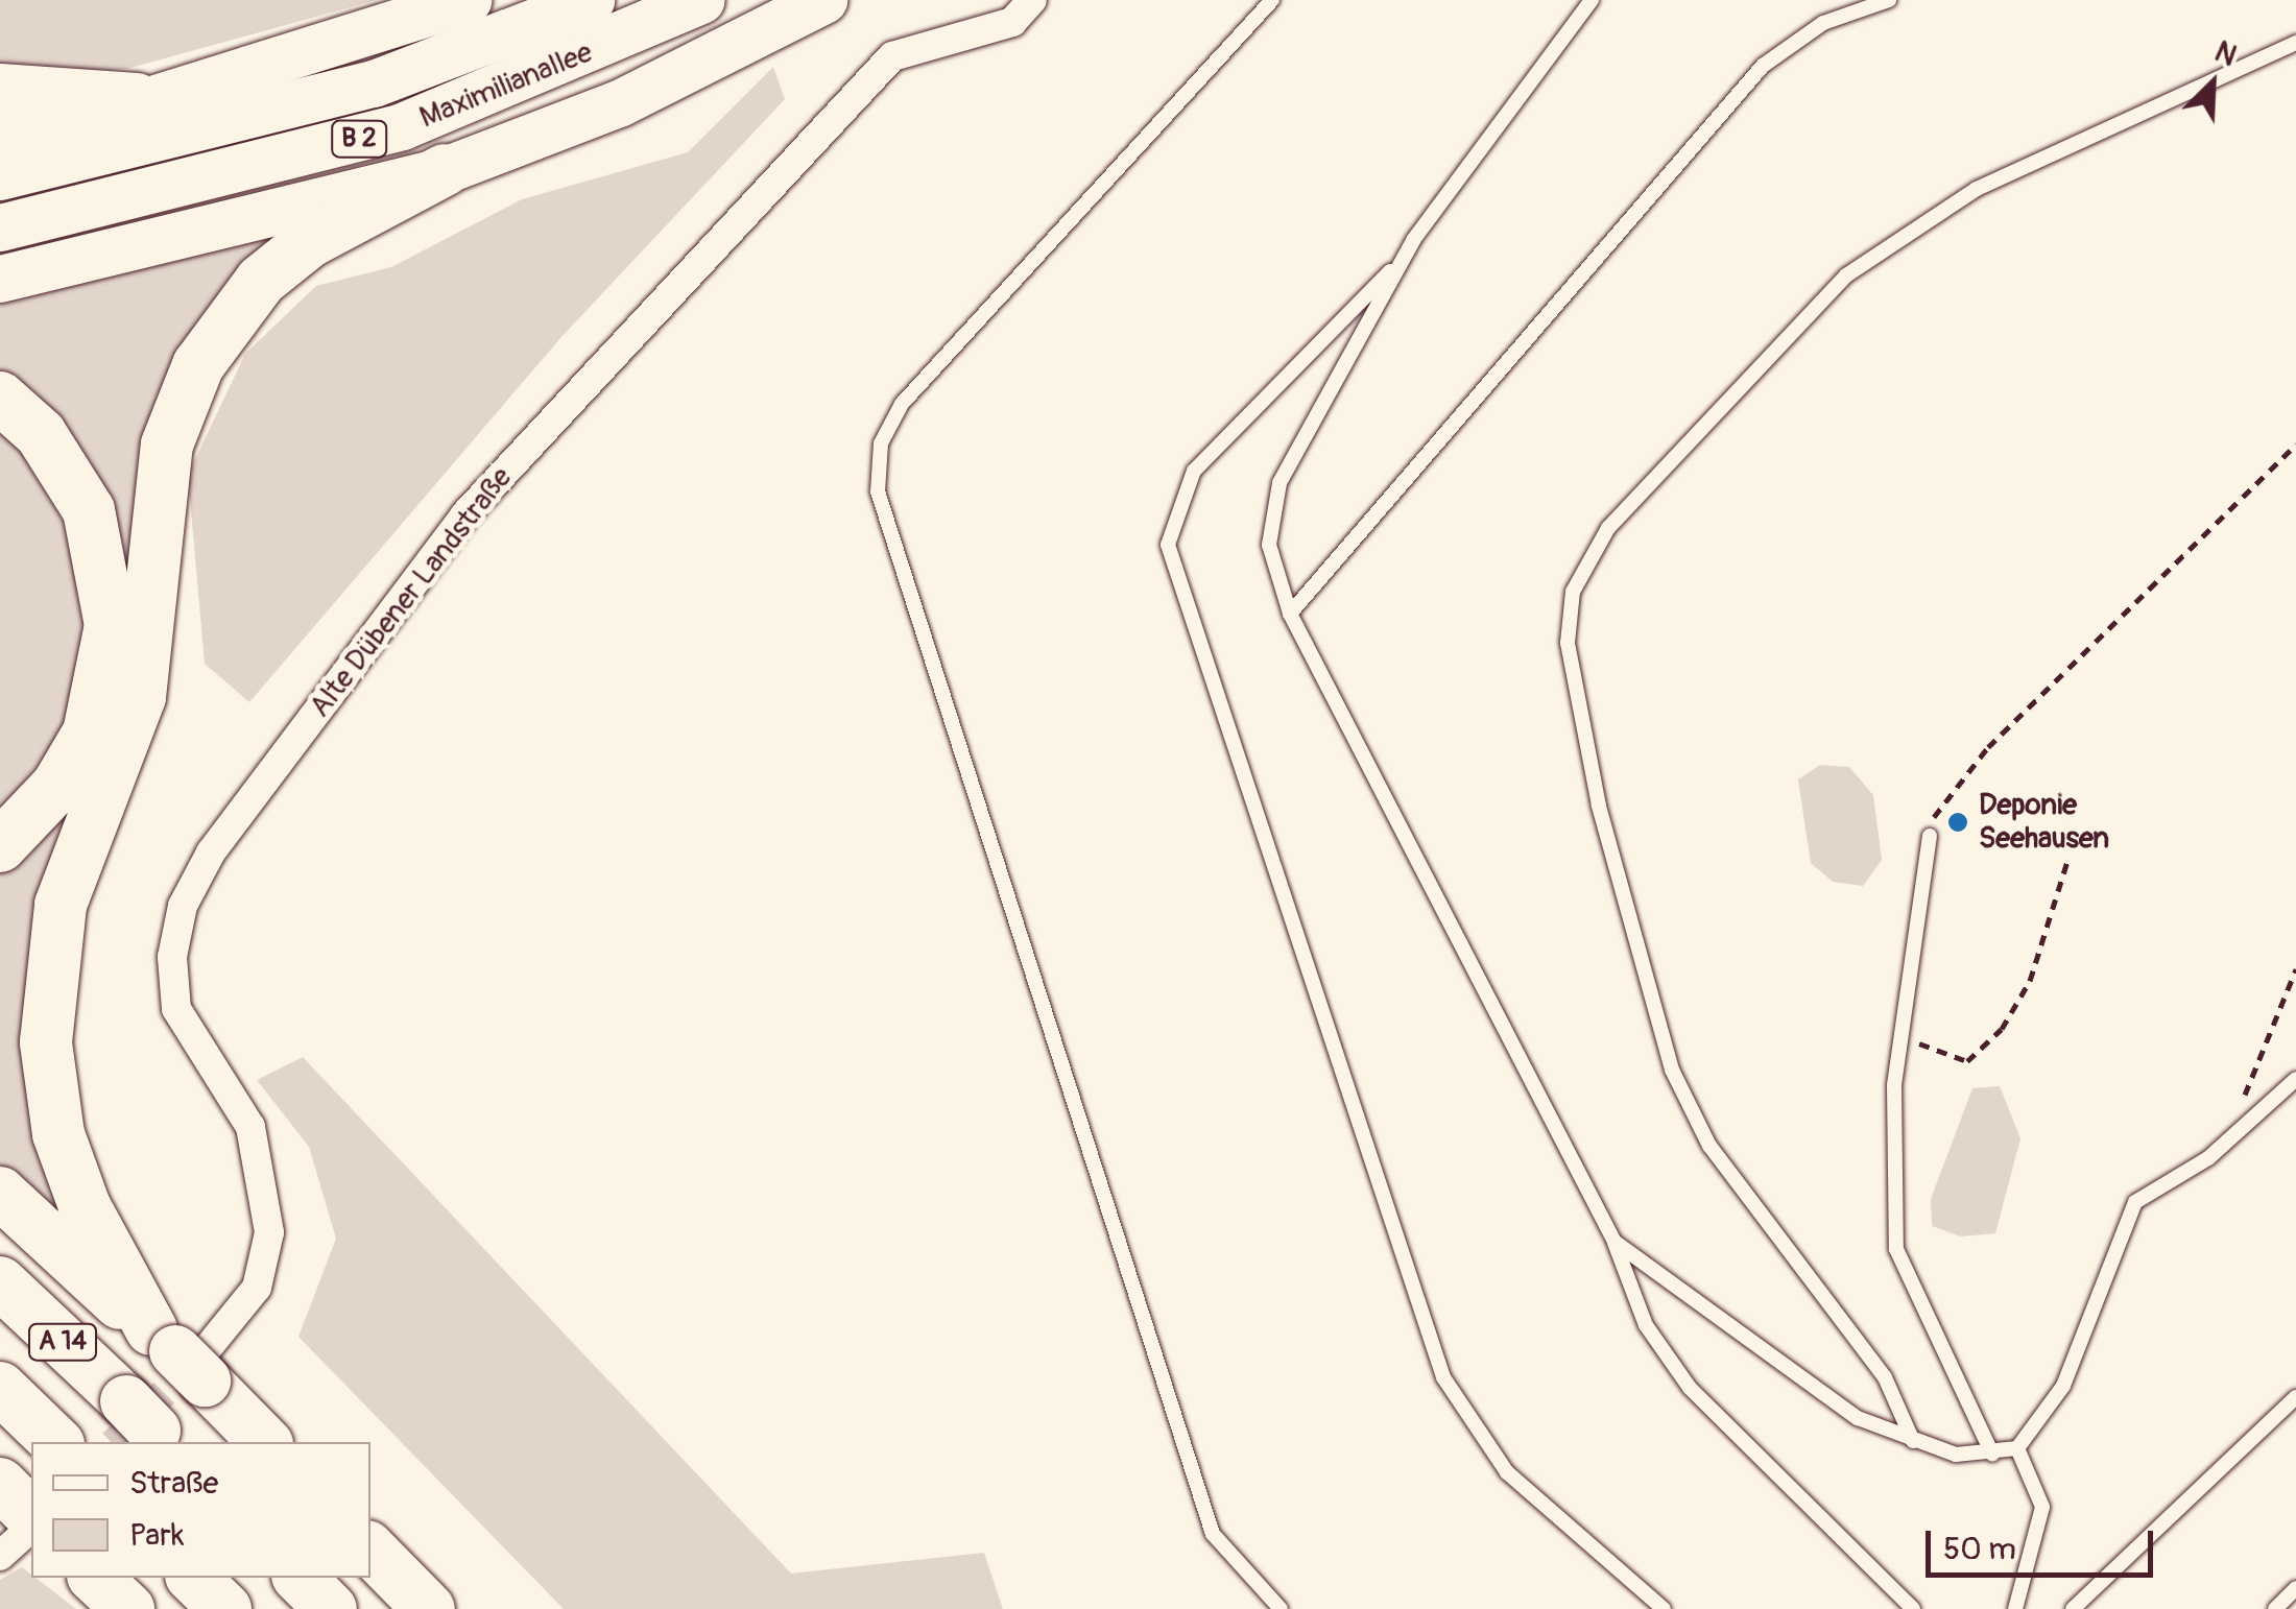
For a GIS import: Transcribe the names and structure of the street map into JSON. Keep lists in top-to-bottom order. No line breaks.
{"streets":{"highway":["Maximilianallee","B 2","A 14"],"street":["Alte Dübener Landstraße"]},"places":["Deponie Seehausen"],"legend":["Straße","Park"],"scale_bar":"50 m","north":"top right"}
